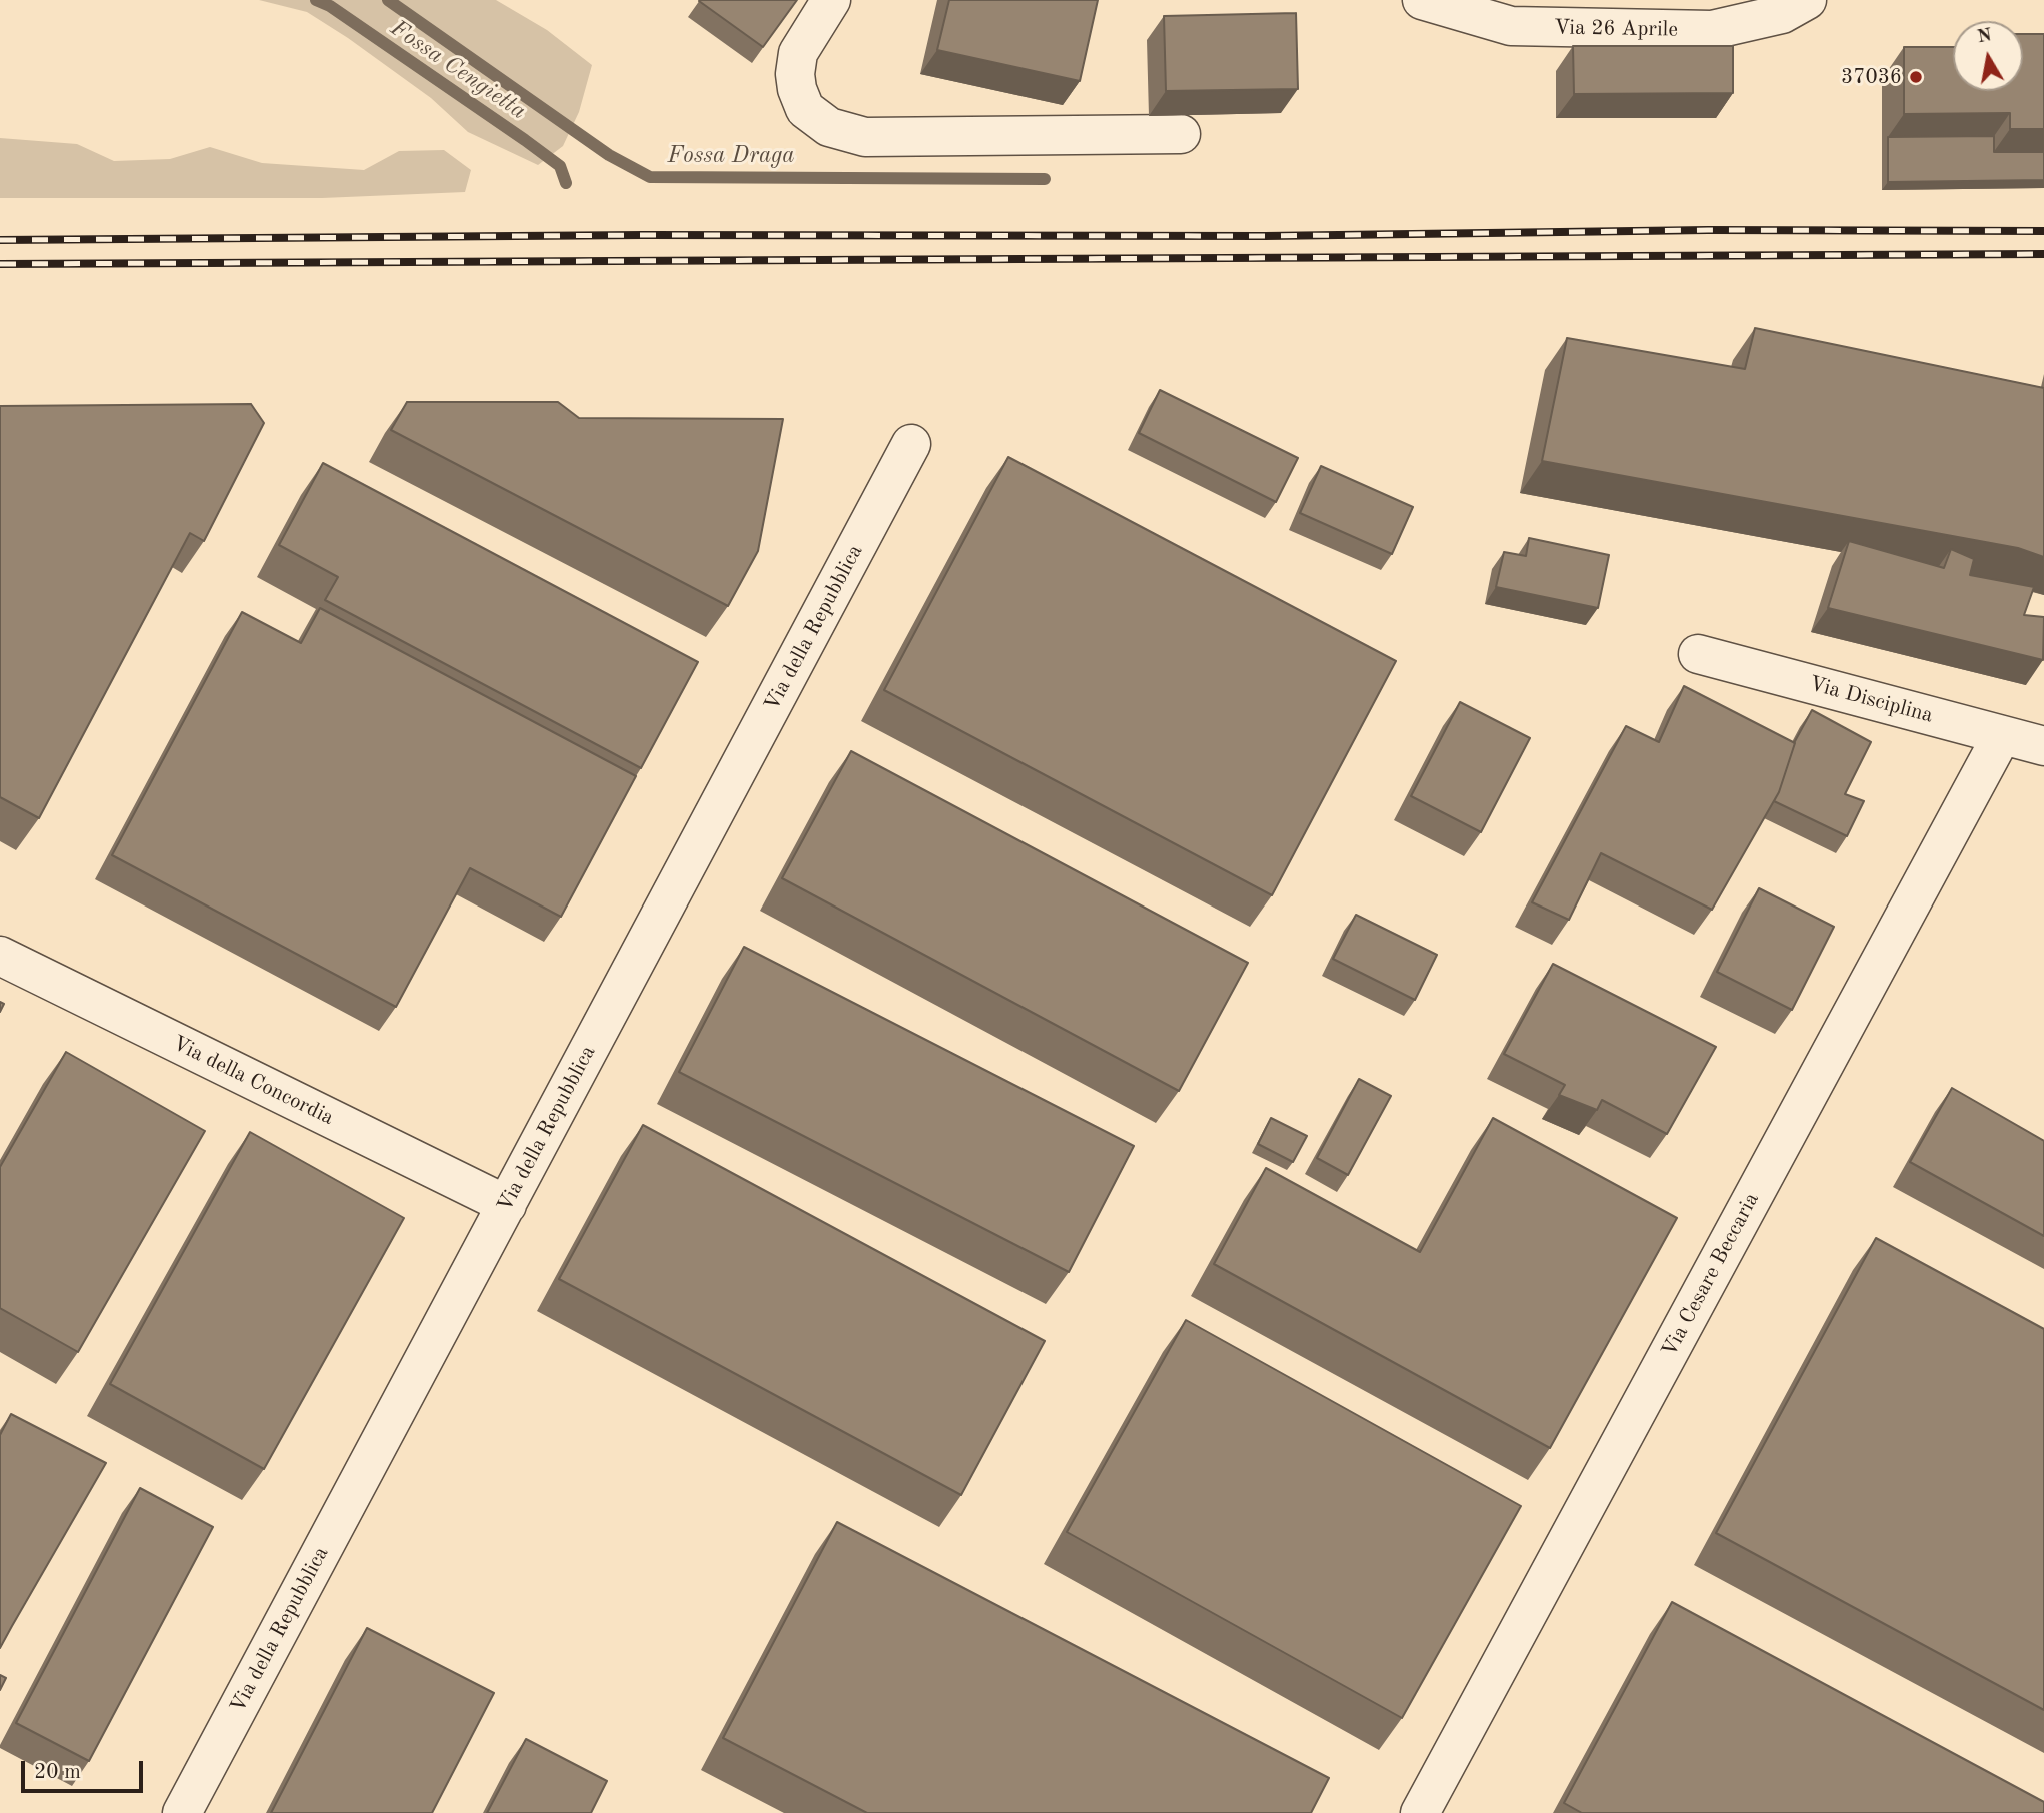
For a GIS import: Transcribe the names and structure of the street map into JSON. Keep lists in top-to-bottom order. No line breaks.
{"streets":{"street":["Via 26 Aprile","Via della Repubblica","Via Disciplina","Via della Concordia","Via Cesare Beccaria"]},"crossings":[["Via della Repubblica","Via della Concordia"],["Via Disciplina","Via Cesare Beccaria"]],"water":["Fossa Cengietta","Fossa Draga"],"places":["37036"],"scale_bar":"20 m","north":"top"}
